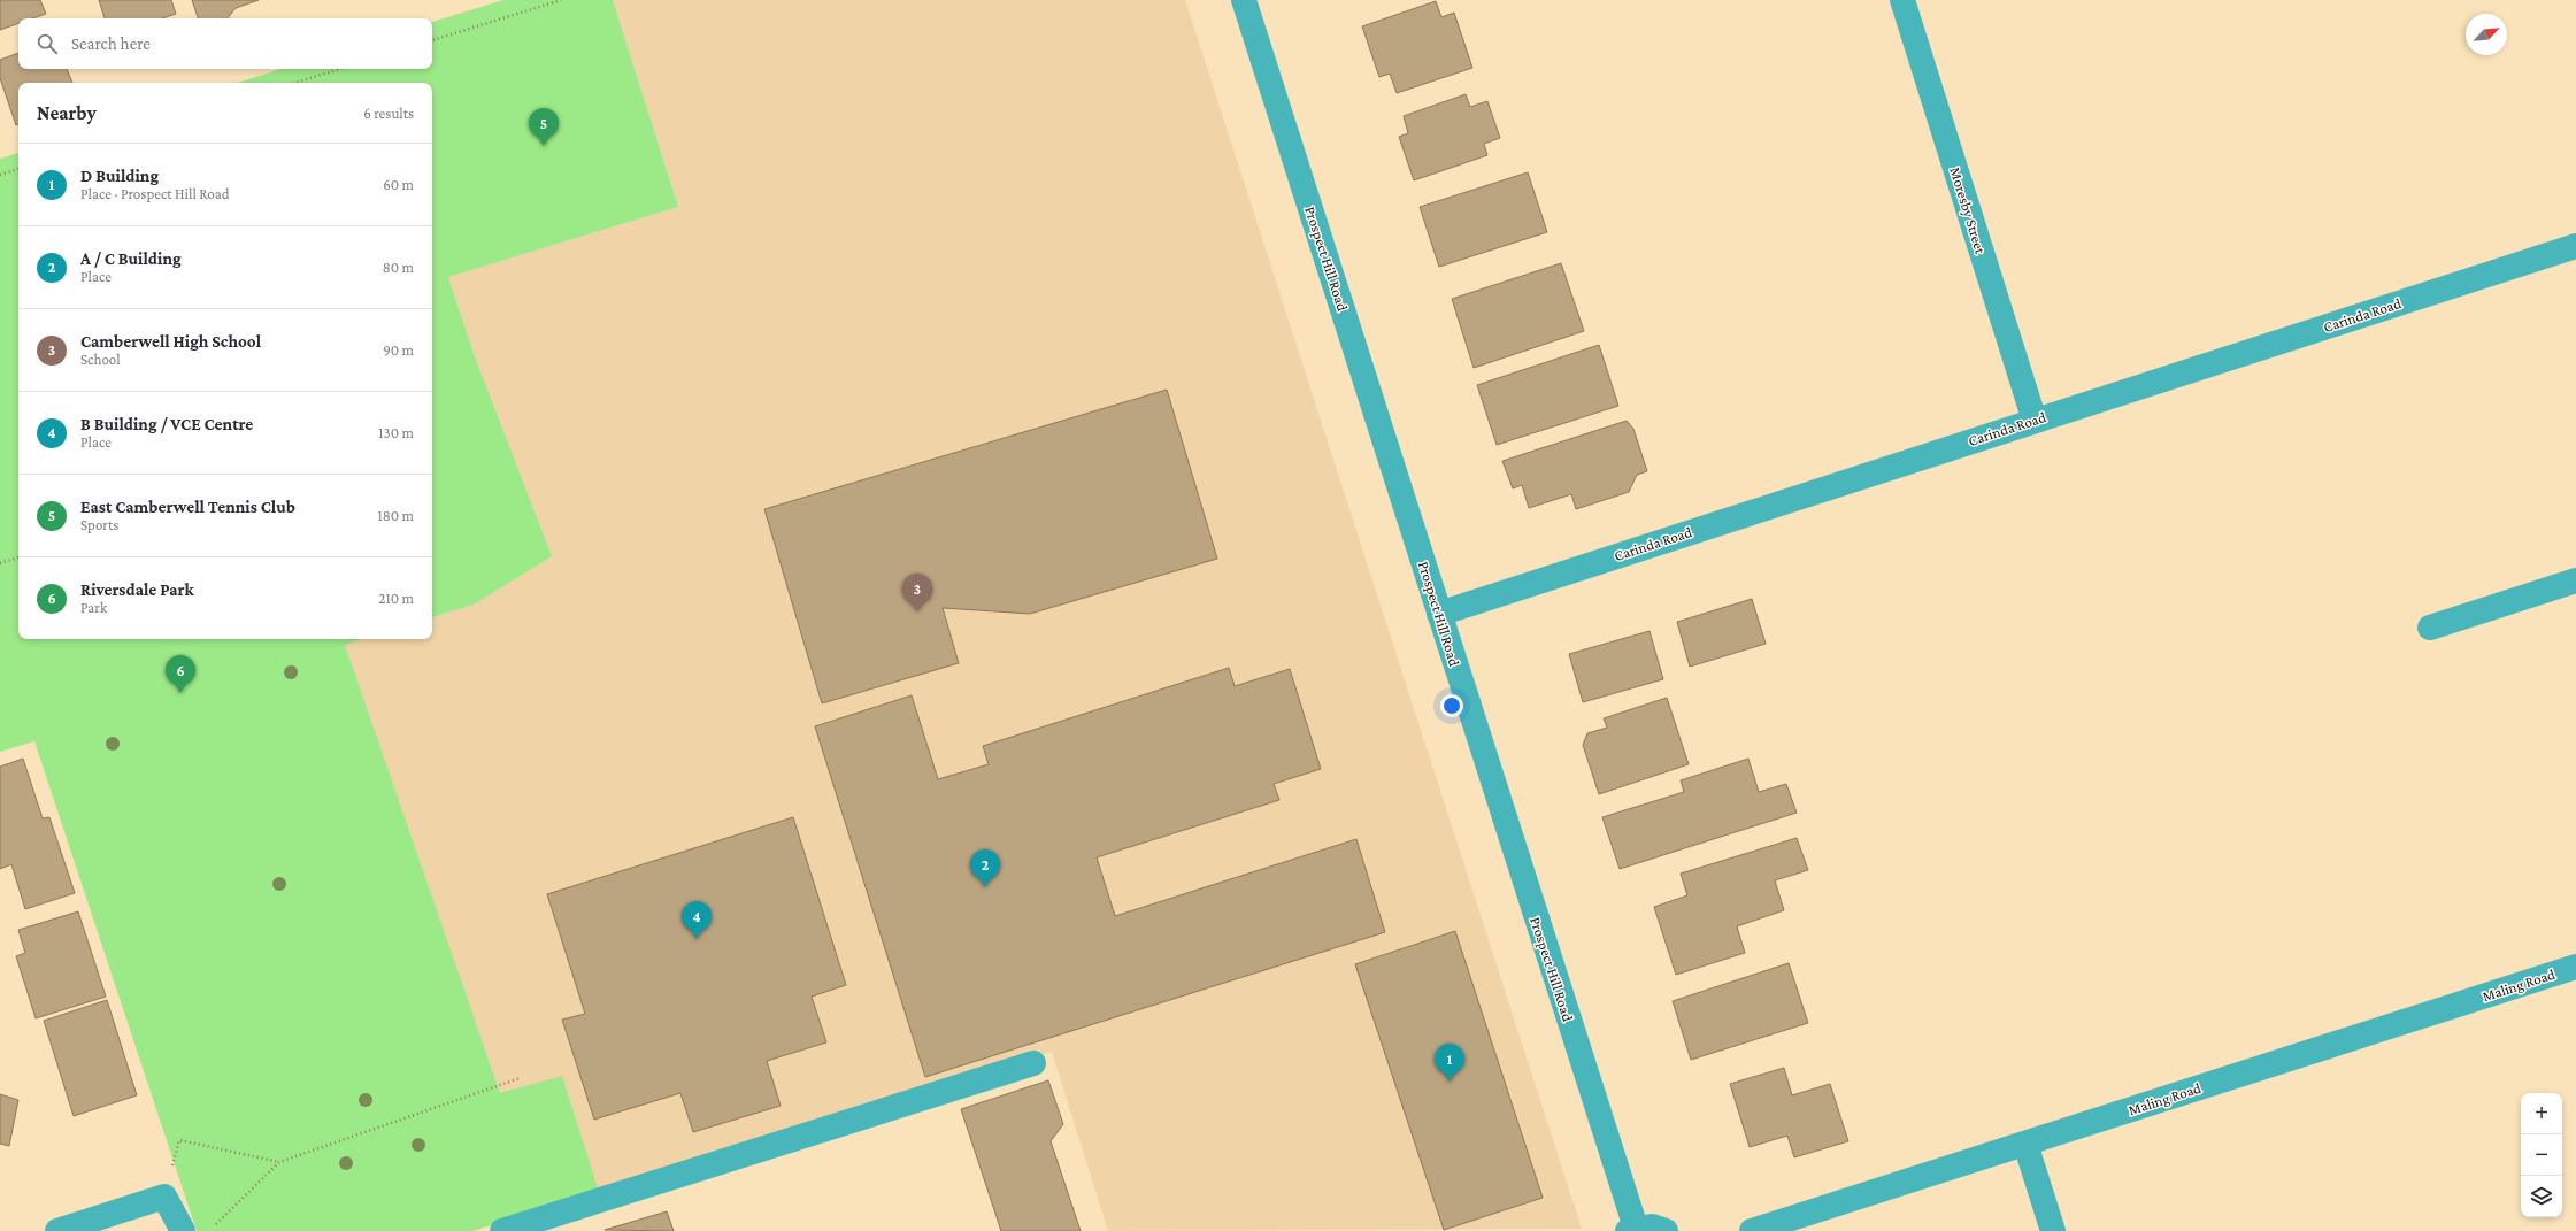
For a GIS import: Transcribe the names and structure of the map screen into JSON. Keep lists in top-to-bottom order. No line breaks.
{"streets":{"street":["Moresby Street","Prospect Hill Road","Carinda Road","Maling Road"]},"crossings":[["Moresby Street","Carinda Road"],["Prospect Hill Road","Carinda Road"]],"north":"top right","page":{"search":"Search here","heading":["Nearby","6 results"],"pins":["5","3","6","2","4","1"],"list":[{"mark":"1","name":"D Building","note":"Place · Prospect Hill Road","value":"60 m"},{"mark":"2","name":"A / C Building","note":"Place","value":"80 m"},{"mark":"3","name":"Camberwell High School","note":"School","value":"90 m"},{"mark":"4","name":"B Building / VCE Centre","note":"Place","value":"130 m"},{"mark":"5","name":"East Camberwell Tennis Club","note":"Sports","value":"180 m"},{"mark":"6","name":"Riversdale Park","note":"Park","value":"210 m"}],"map_buttons":["+","−"]}}
